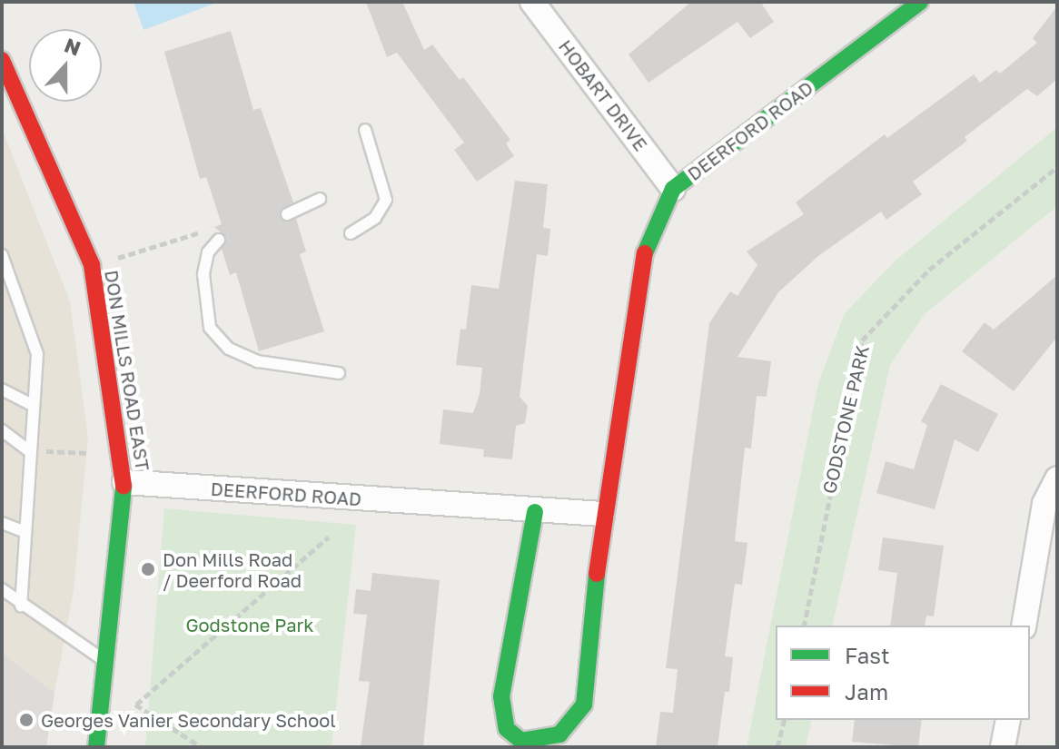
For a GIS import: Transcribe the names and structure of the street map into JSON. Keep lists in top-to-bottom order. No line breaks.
{"streets":{"street":["HOBART DRIVE","DEERFORD ROAD","DON MILLS ROAD EAST"],"path":["GODSTONE PARK"]},"crossings":[["HOBART DRIVE","DEERFORD ROAD"],["DEERFORD ROAD","DON MILLS ROAD EAST"]],"parks":["Godstone Park"],"places":["Don Mills Road / Deerford Road","Georges Vanier Secondary School"],"legend":["Fast","Jam"],"north":"top"}
